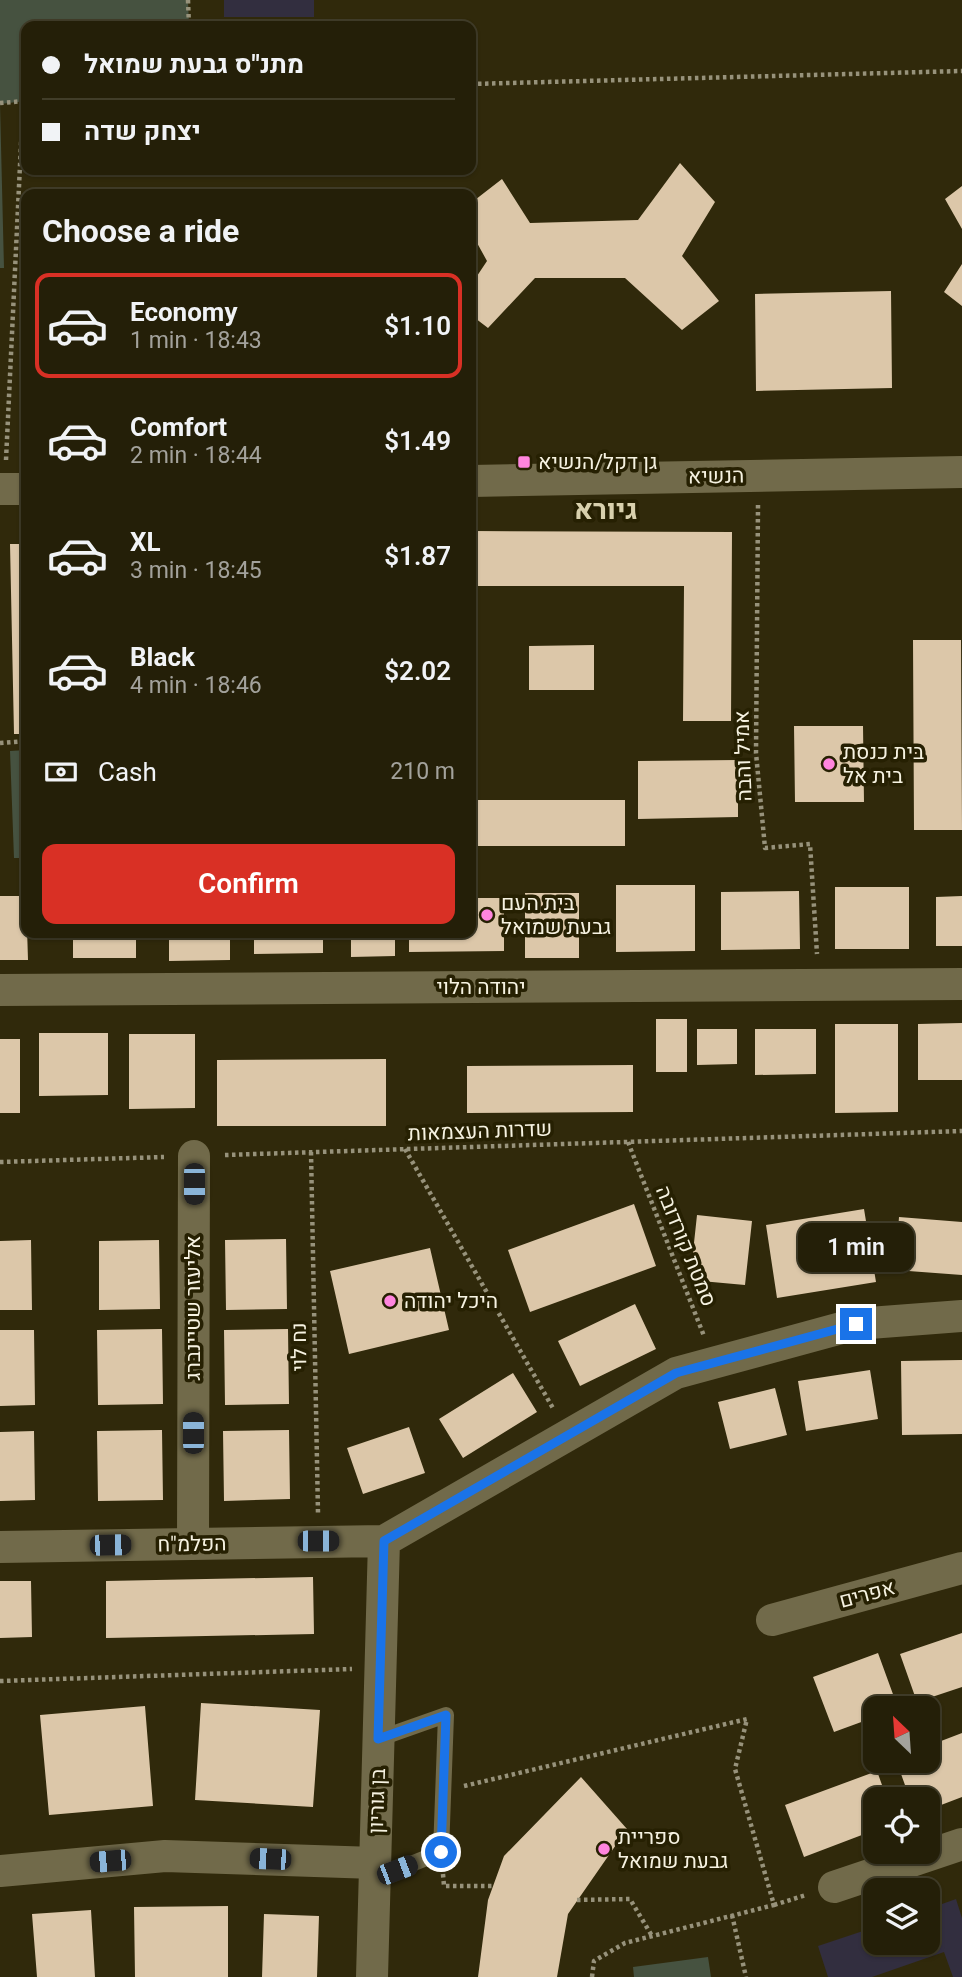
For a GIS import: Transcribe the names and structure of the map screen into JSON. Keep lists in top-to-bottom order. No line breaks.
{"streets":{"street":["הנשיא","יהודה הלוי","אליעזר שטיינברג","הפלמ\"ח","אפרים","בן גוריון"],"path":["אמיל והבה","שדרות העצמאות","סמטת קורדובה","נח לוי"]},"crossings":[["הנשיא","אמיל והבה"],["אמיל והבה","יהודה הלוי"],["שדרות העצמאות","סמטת קורדובה"],["שדרות העצמאות","אליעזר שטיינברג"],["שדרות העצמאות","נח לוי"],["אליעזר שטיינברג","הפלמ\"ח"],["נח לוי","הפלמ\"ח"],["הפלמ\"ח","בן גוריון"]],"districts":["גיורא"],"places":{"transit":["גן דקל/הנשיא"],"other":["בית כנסת בית אל","בית העם גבעת שמואל","היכל יהודה","ספריית גבעת שמואל"]},"north":"top left","page":{"banner":["מתנ\"ס גבעת שמואל","יצחק שדה"],"heading":"Choose a ride","list":[{"name":"Economy","note":"1 min · 18:43","value":"$1.10"},{"name":"Comfort","note":"2 min · 18:44","value":"$1.49"},{"name":"XL","note":"3 min · 18:45","value":"$1.87"},{"name":"Black","note":"4 min · 18:46","value":"$2.02"}],"pay":["Cash","210 m"],"buttons":"Confirm","bubble":"1 min"}}
